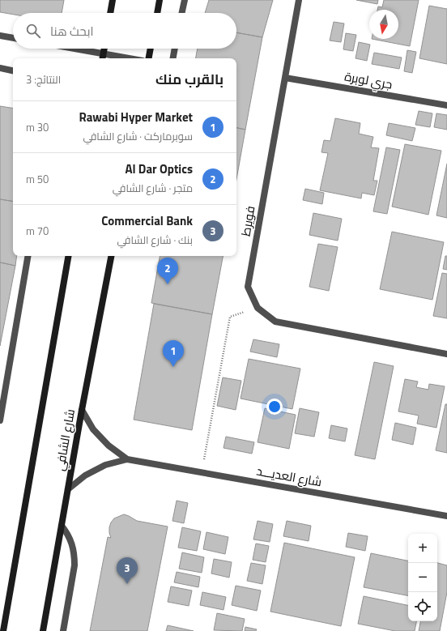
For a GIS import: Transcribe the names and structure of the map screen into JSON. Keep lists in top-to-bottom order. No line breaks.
{"streets":{"main road":["شارع الشافي"],"street":["جري لوبرة","فويرط","شارع العديـــد"]},"crossings":[["جري لوبرة","فويرط"],["شارع الشافي","شارع العديـــد"]],"north":"bottom","page":{"search":"ابحث هنا","heading":["بالقرب منك","النتائج: 3"],"list":[{"mark":"1","name":"Rawabi Hyper Market","note":"سوبرماركت · شارع الشافي","value":"30 m"},{"mark":"2","name":"Al Dar Optics","note":"متجر · شارع الشافي","value":"50 m"},{"mark":"3","name":"Commercial Bank","note":"بنك · شارع الشافي","value":"70 m"}],"pins":["2","1","3"],"map_buttons":["+","−"]}}
